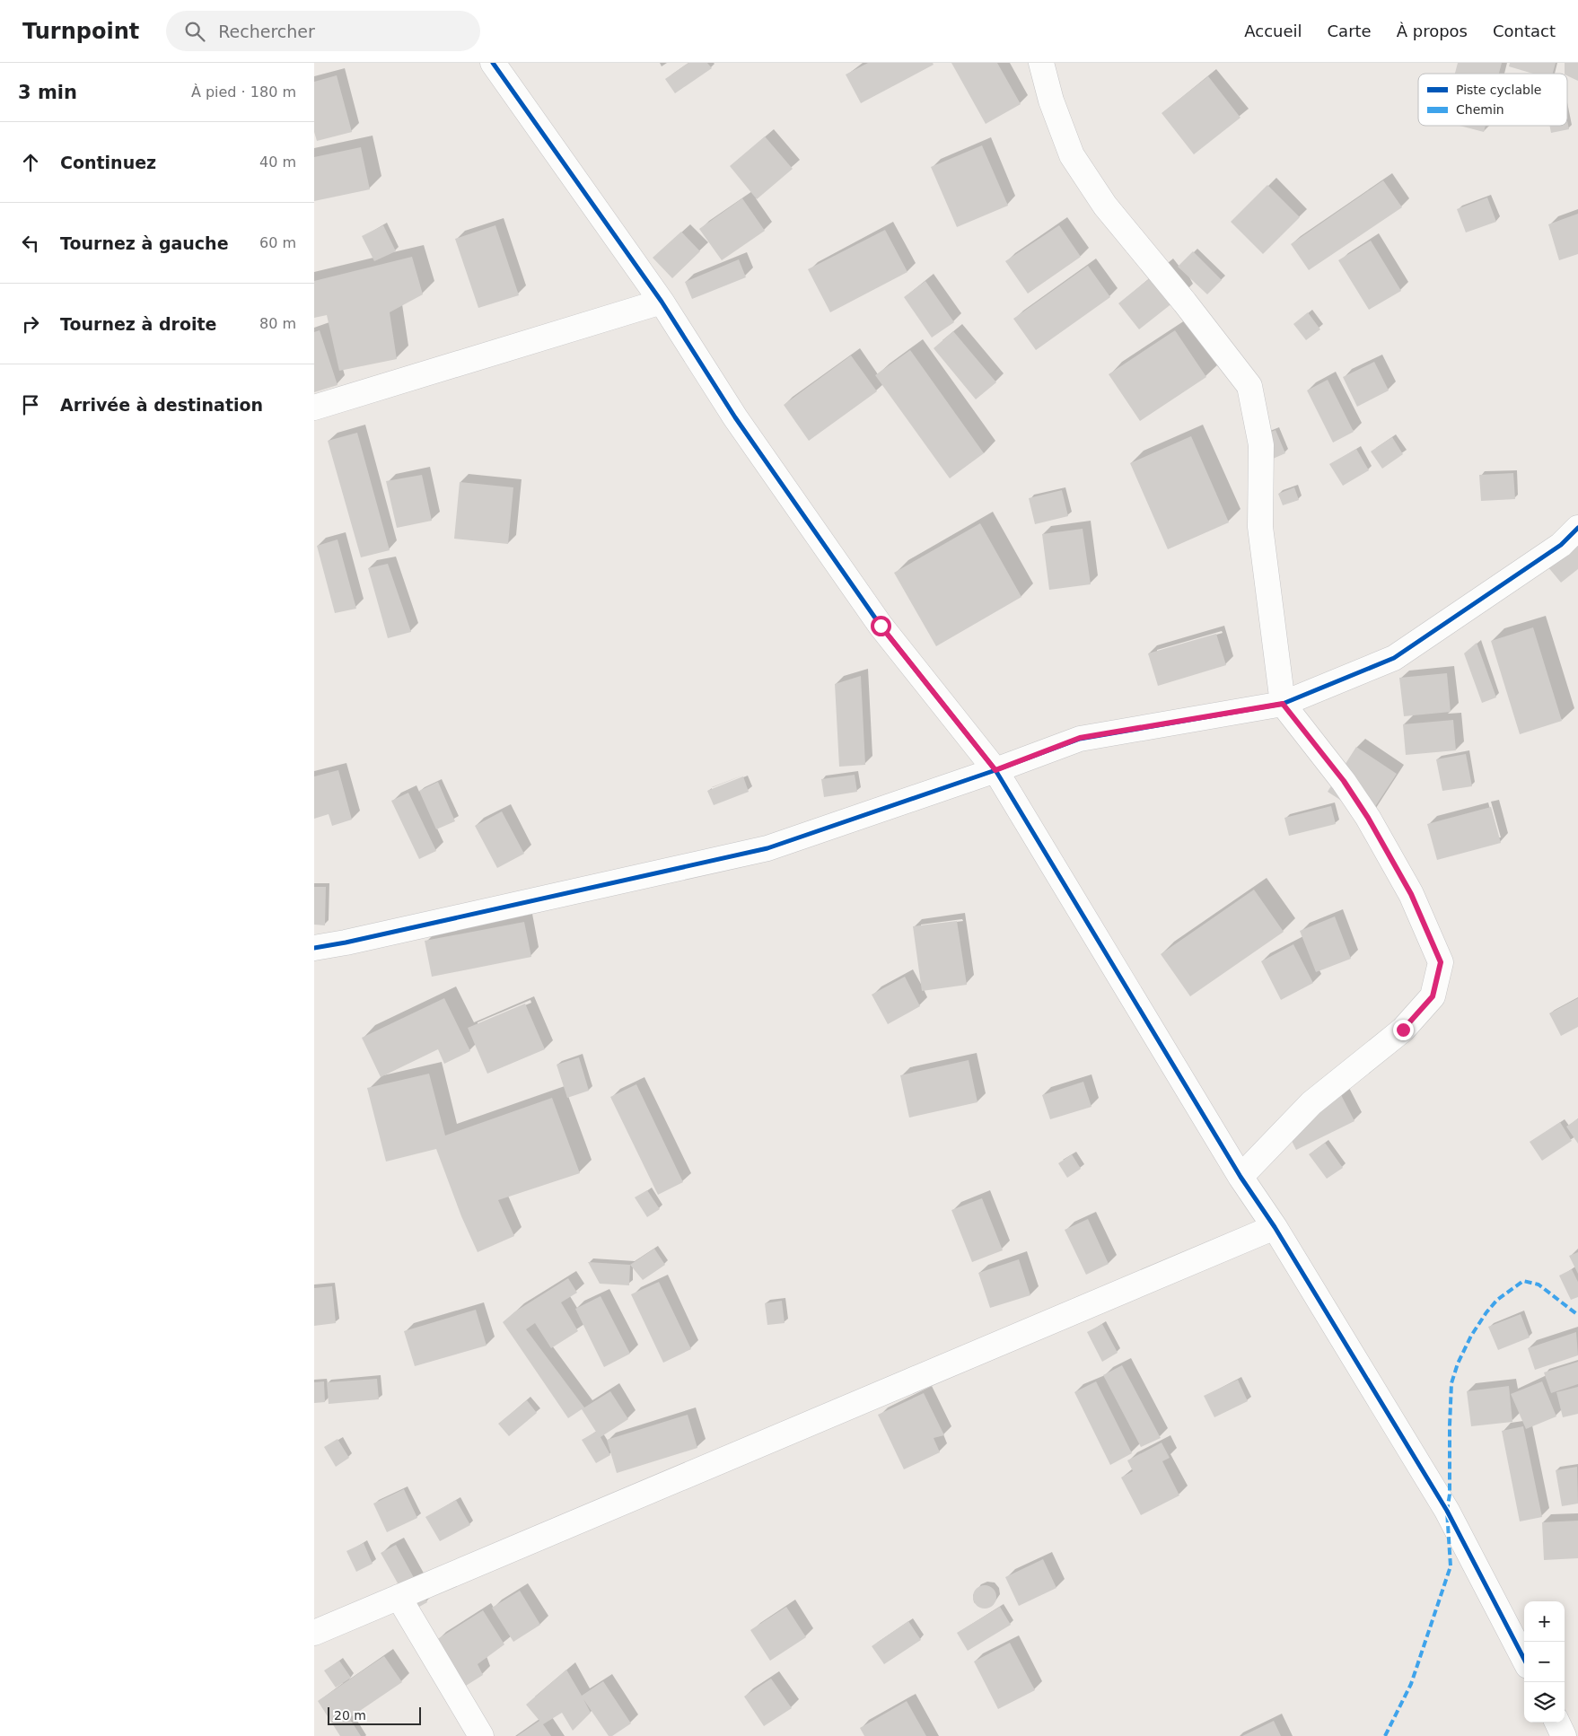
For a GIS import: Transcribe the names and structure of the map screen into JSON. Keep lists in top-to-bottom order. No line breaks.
{"legend":["Piste cyclable","Chemin"],"scale_bar":"20 m","page":{"header":"Turnpoint","search":"Rechercher","nav":["Accueil","Carte","À propos","Contact"],"heading":["3 min","À pied · 180 m"],"list":[["Continuez","40 m"],["Tournez à gauche","60 m"],["Tournez à droite","80 m"],"Arrivée à destination"],"map_buttons":["+","−"],"scale":"20 m"}}
